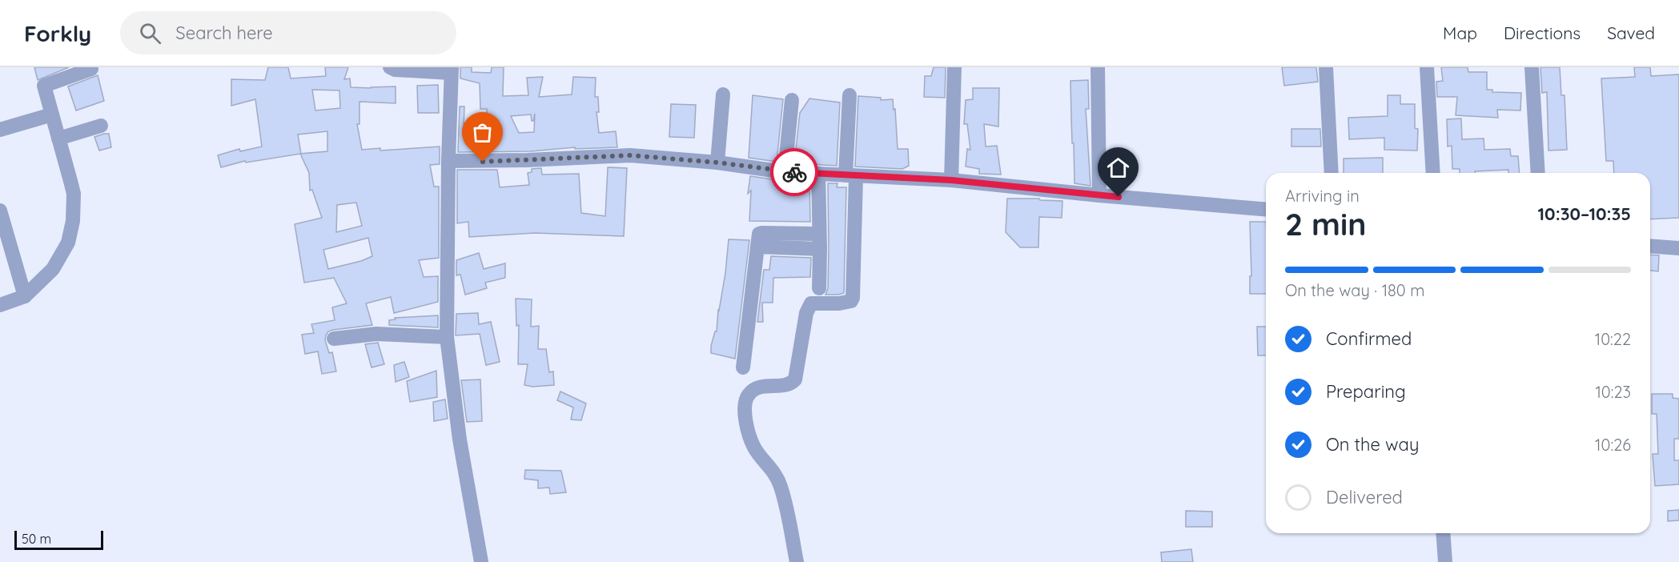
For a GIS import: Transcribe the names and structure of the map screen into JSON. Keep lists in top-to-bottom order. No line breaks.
{"scale_bar":"50 m","page":{"header":"Forkly","search":"Search here","nav":["Map","Directions","Saved"],"heading":["2 min","Arriving in","10:30–10:35"],"bar":"On the way · 180 m","list":[["Confirmed","10:22"],["Preparing","10:23"],["On the way","10:26"],"Delivered"],"scale":"50 m"}}
